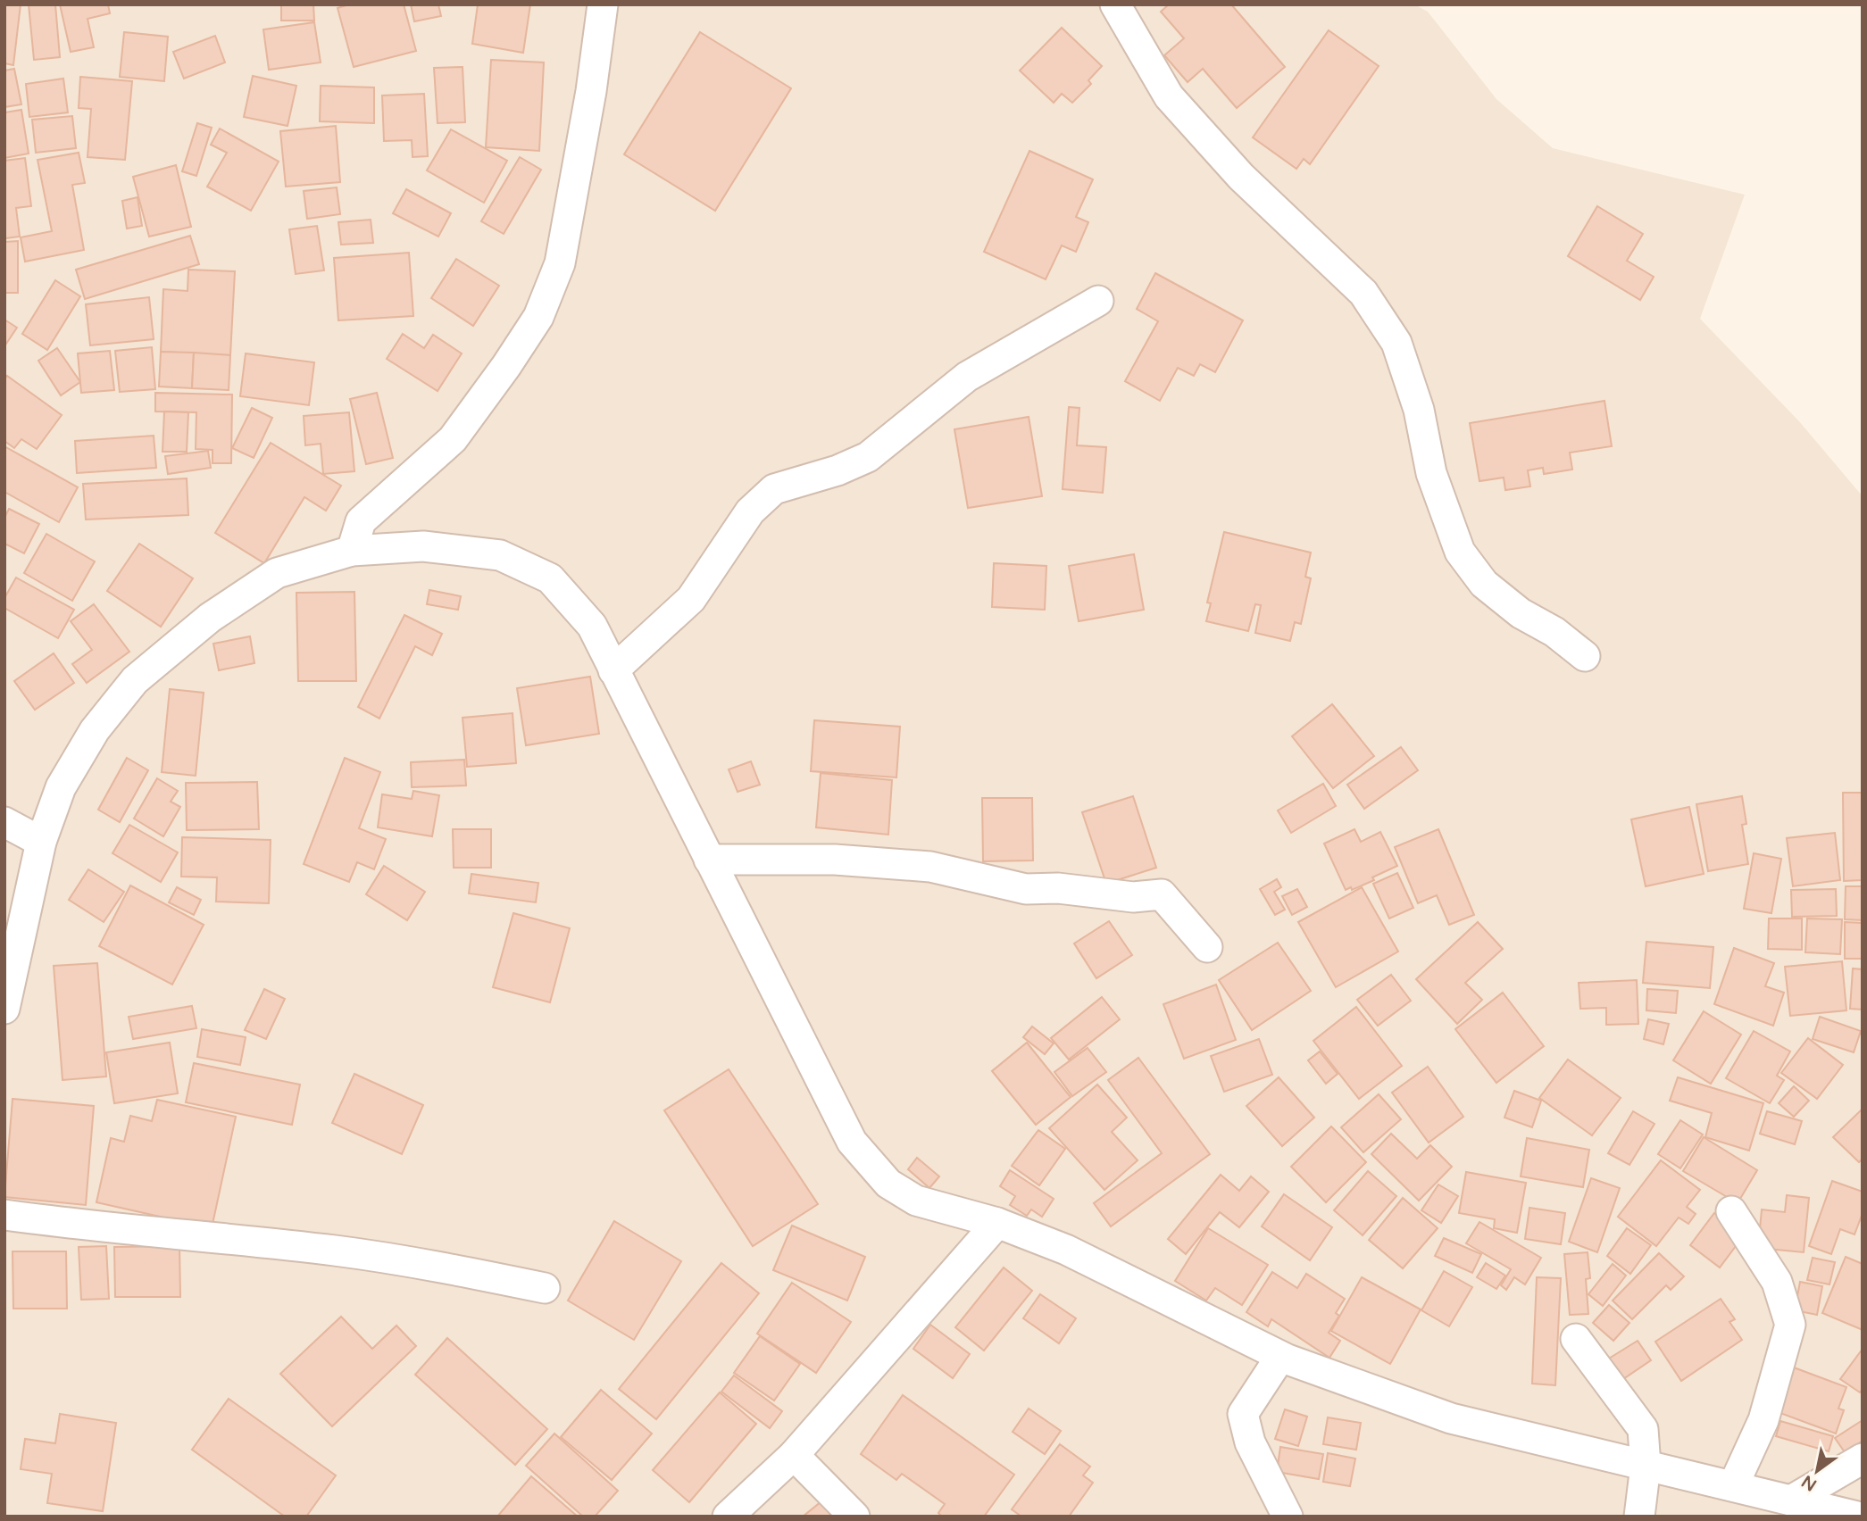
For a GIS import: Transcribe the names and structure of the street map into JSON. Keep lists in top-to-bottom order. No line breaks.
{"north":"bottom left"}
